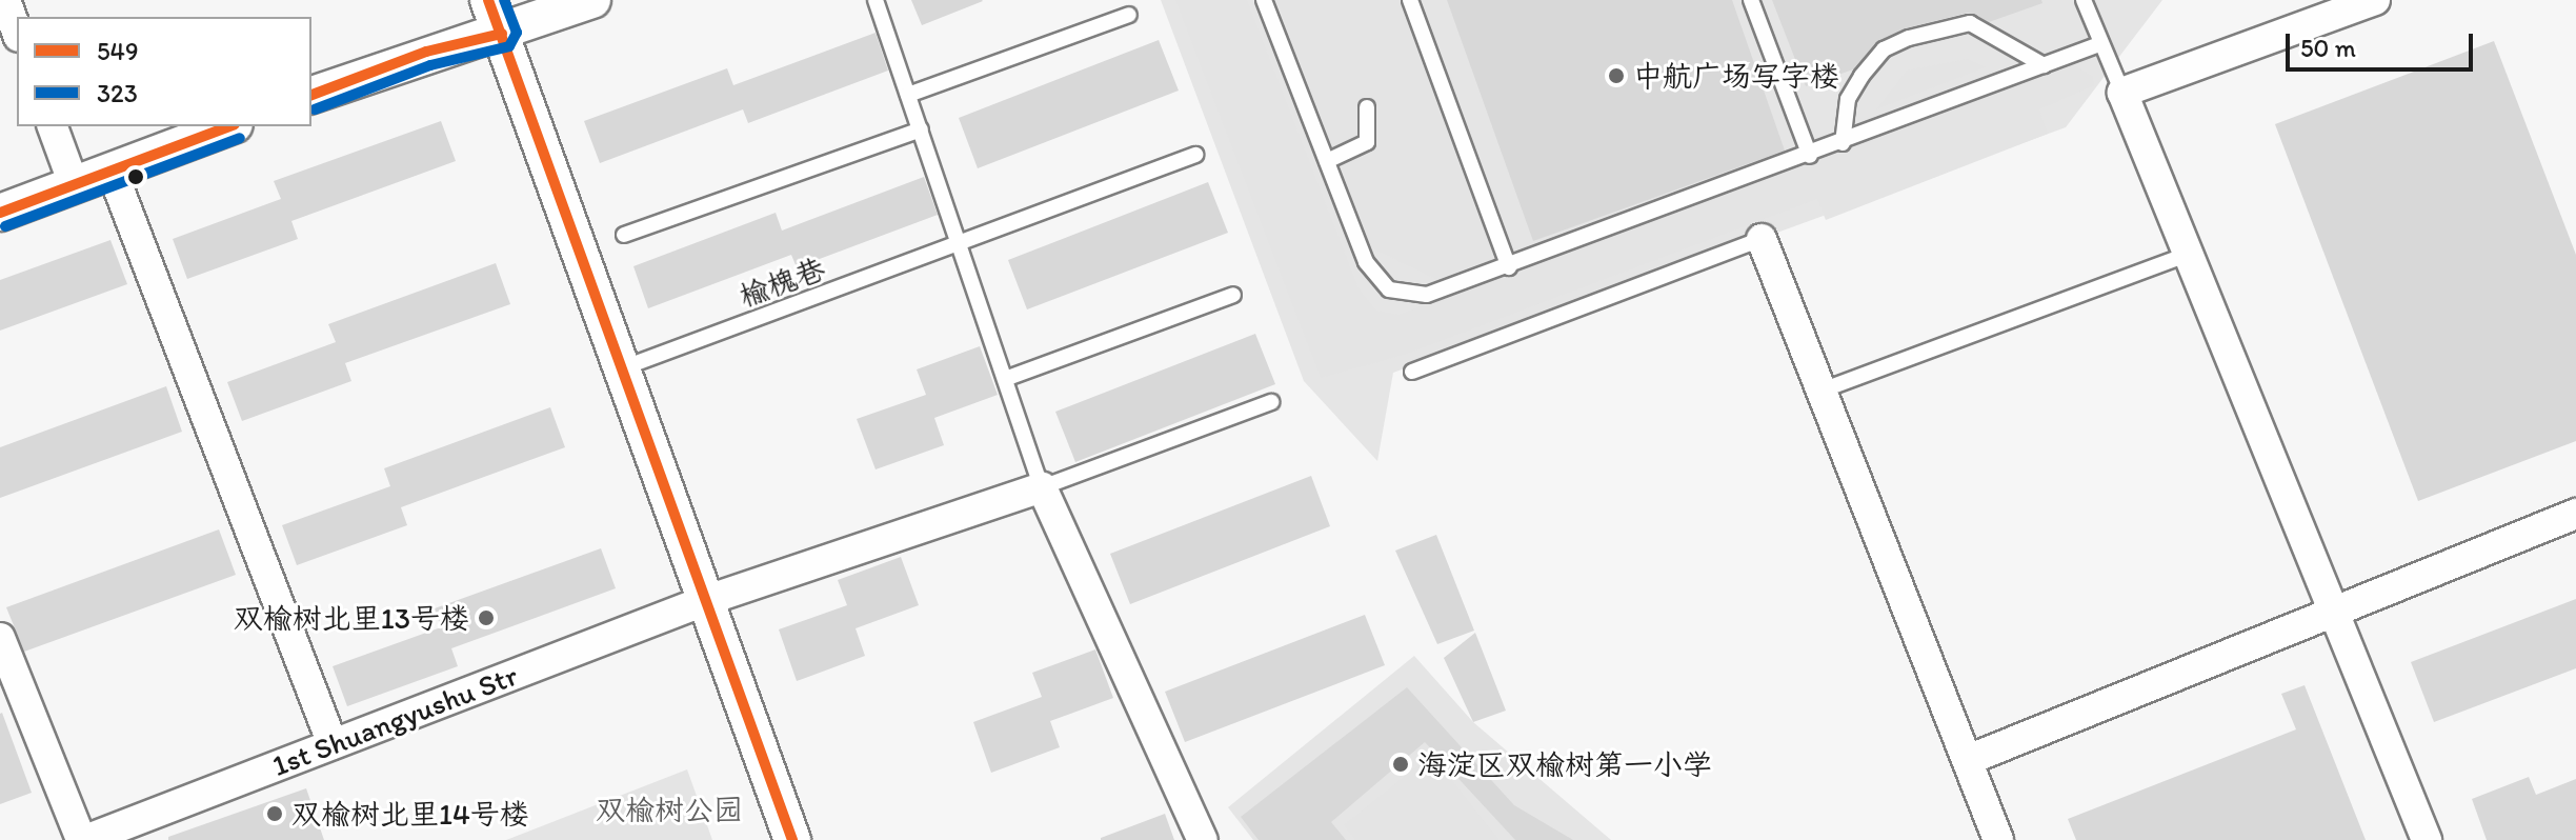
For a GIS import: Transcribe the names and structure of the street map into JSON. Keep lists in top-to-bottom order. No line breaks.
{"streets":{"street":["1st Shuangyushu Str"],"lane":["榆槐巷"]},"parks":["双榆树公园"],"places":["中航广场写字楼","双榆树北里13号楼","海淀区双榆树第一小学","双榆树北里14号楼"],"lines":["transit line 549","transit line 323"],"legend":["549","323"],"scale_bar":"50 m"}
